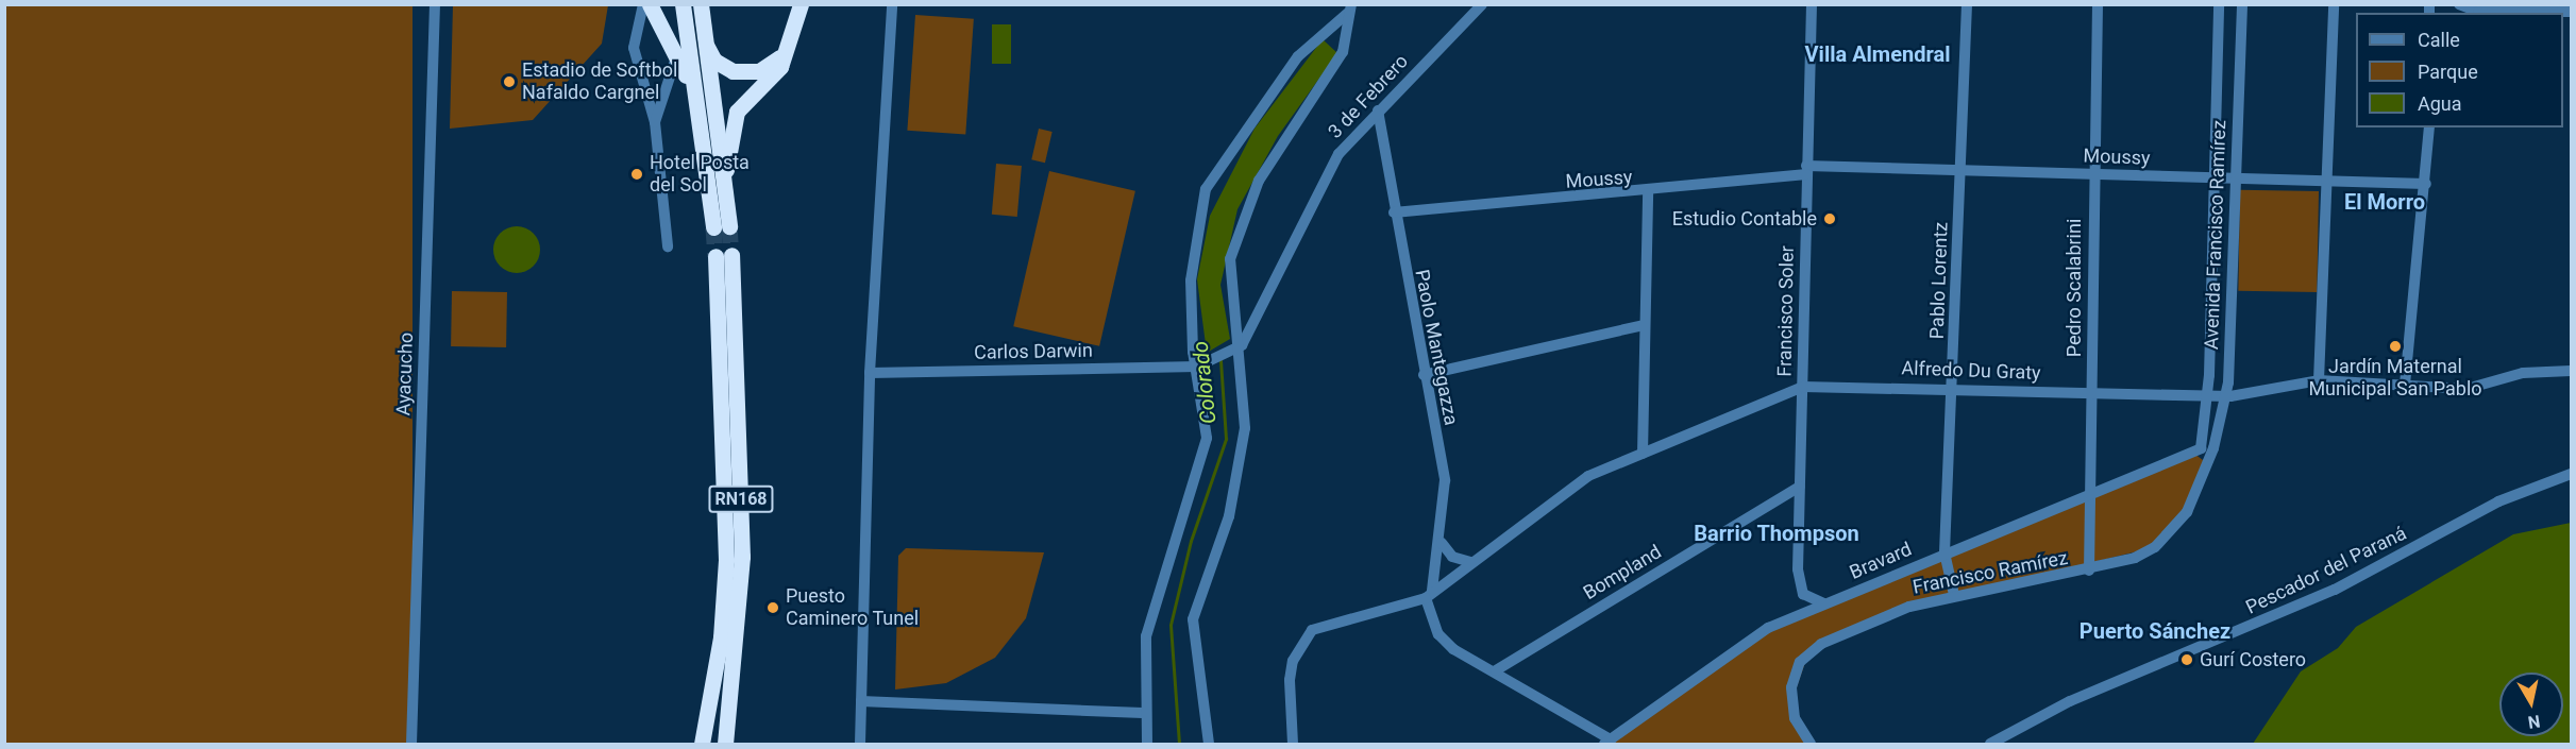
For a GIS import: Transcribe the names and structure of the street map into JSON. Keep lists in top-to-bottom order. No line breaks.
{"streets":{"highway":["RN168"],"street":["3 de Febrero","Moussy","Avenida Francisco Ramírez","Pablo Lorentz","Pedro Scalabrini","Francisco Soler","Paolo Mantegazza","Carlos Darwin","Alfredo Du Graty","Ayacucho","Bravard","Pescador del Paraná","Bompland","Francisco Ramírez"]},"crossings":[["3 de Febrero","Paolo Mantegazza"],["Moussy","Avenida Francisco Ramírez"],["Moussy","Pablo Lorentz"],["Moussy","Pedro Scalabrini"],["Moussy","Francisco Soler"],["Moussy","Paolo Mantegazza"],["Avenida Francisco Ramírez","Alfredo Du Graty"],["Avenida Francisco Ramírez","Bravard"],["Avenida Francisco Ramírez","Francisco Ramírez"],["Pablo Lorentz","Alfredo Du Graty"],["Pablo Lorentz","Bravard"],["Pablo Lorentz","Francisco Ramírez"],["Pedro Scalabrini","Alfredo Du Graty"],["Pedro Scalabrini","Bravard"],["Pedro Scalabrini","Francisco Ramírez"],["Francisco Soler","Alfredo Du Graty"],["Francisco Soler","Bravard"],["Francisco Soler","Bompland"],["Paolo Mantegazza","Alfredo Du Graty"]],"districts":["Villa Almendral","El Morro","Barrio Thompson","Puerto Sánchez"],"water":["Colorado"],"places":["Estadio de Softbol Nafaldo Cargnel","Hotel Posta del Sol","Estudio Contable","Jardín Maternal Municipal San Pablo","Puesto Caminero Tunel","Gurí Costero"],"legend":["Calle","Parque","Agua"],"north":"bottom"}
